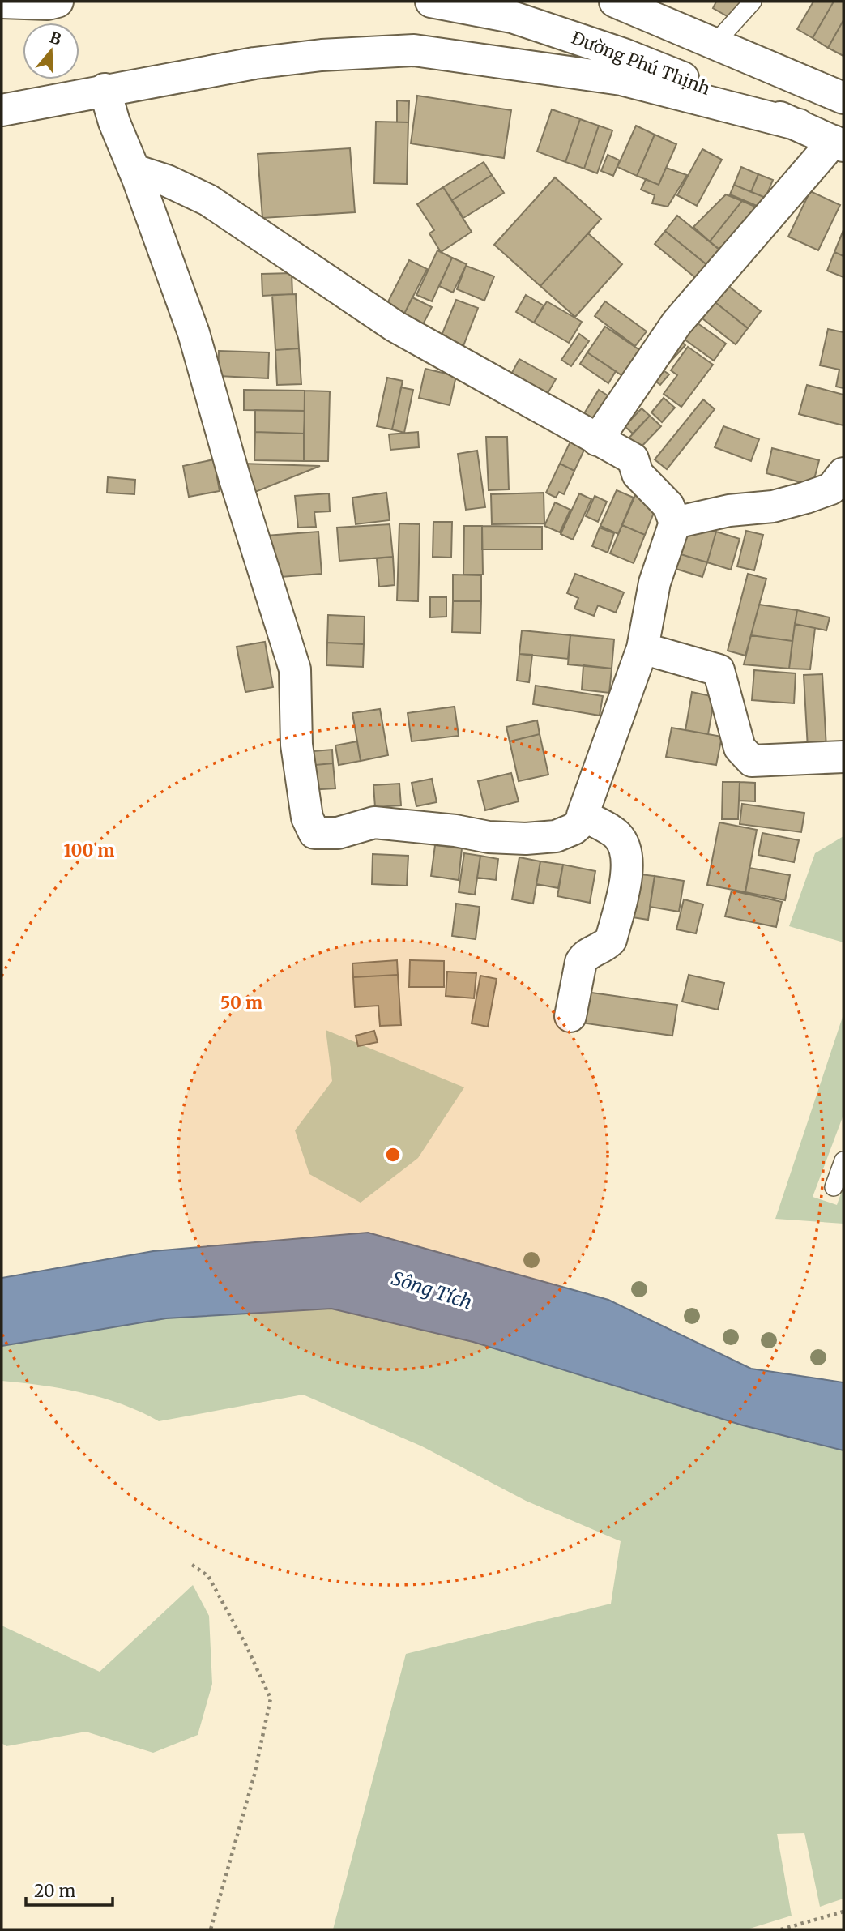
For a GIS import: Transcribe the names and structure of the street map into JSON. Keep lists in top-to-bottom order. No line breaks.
{"streets":{"main road":["Đường Phú Thịnh"]},"water":["Sông Tích"],"scale_bar":"20 m","north":"top","rings":["100 m","50 m"]}
